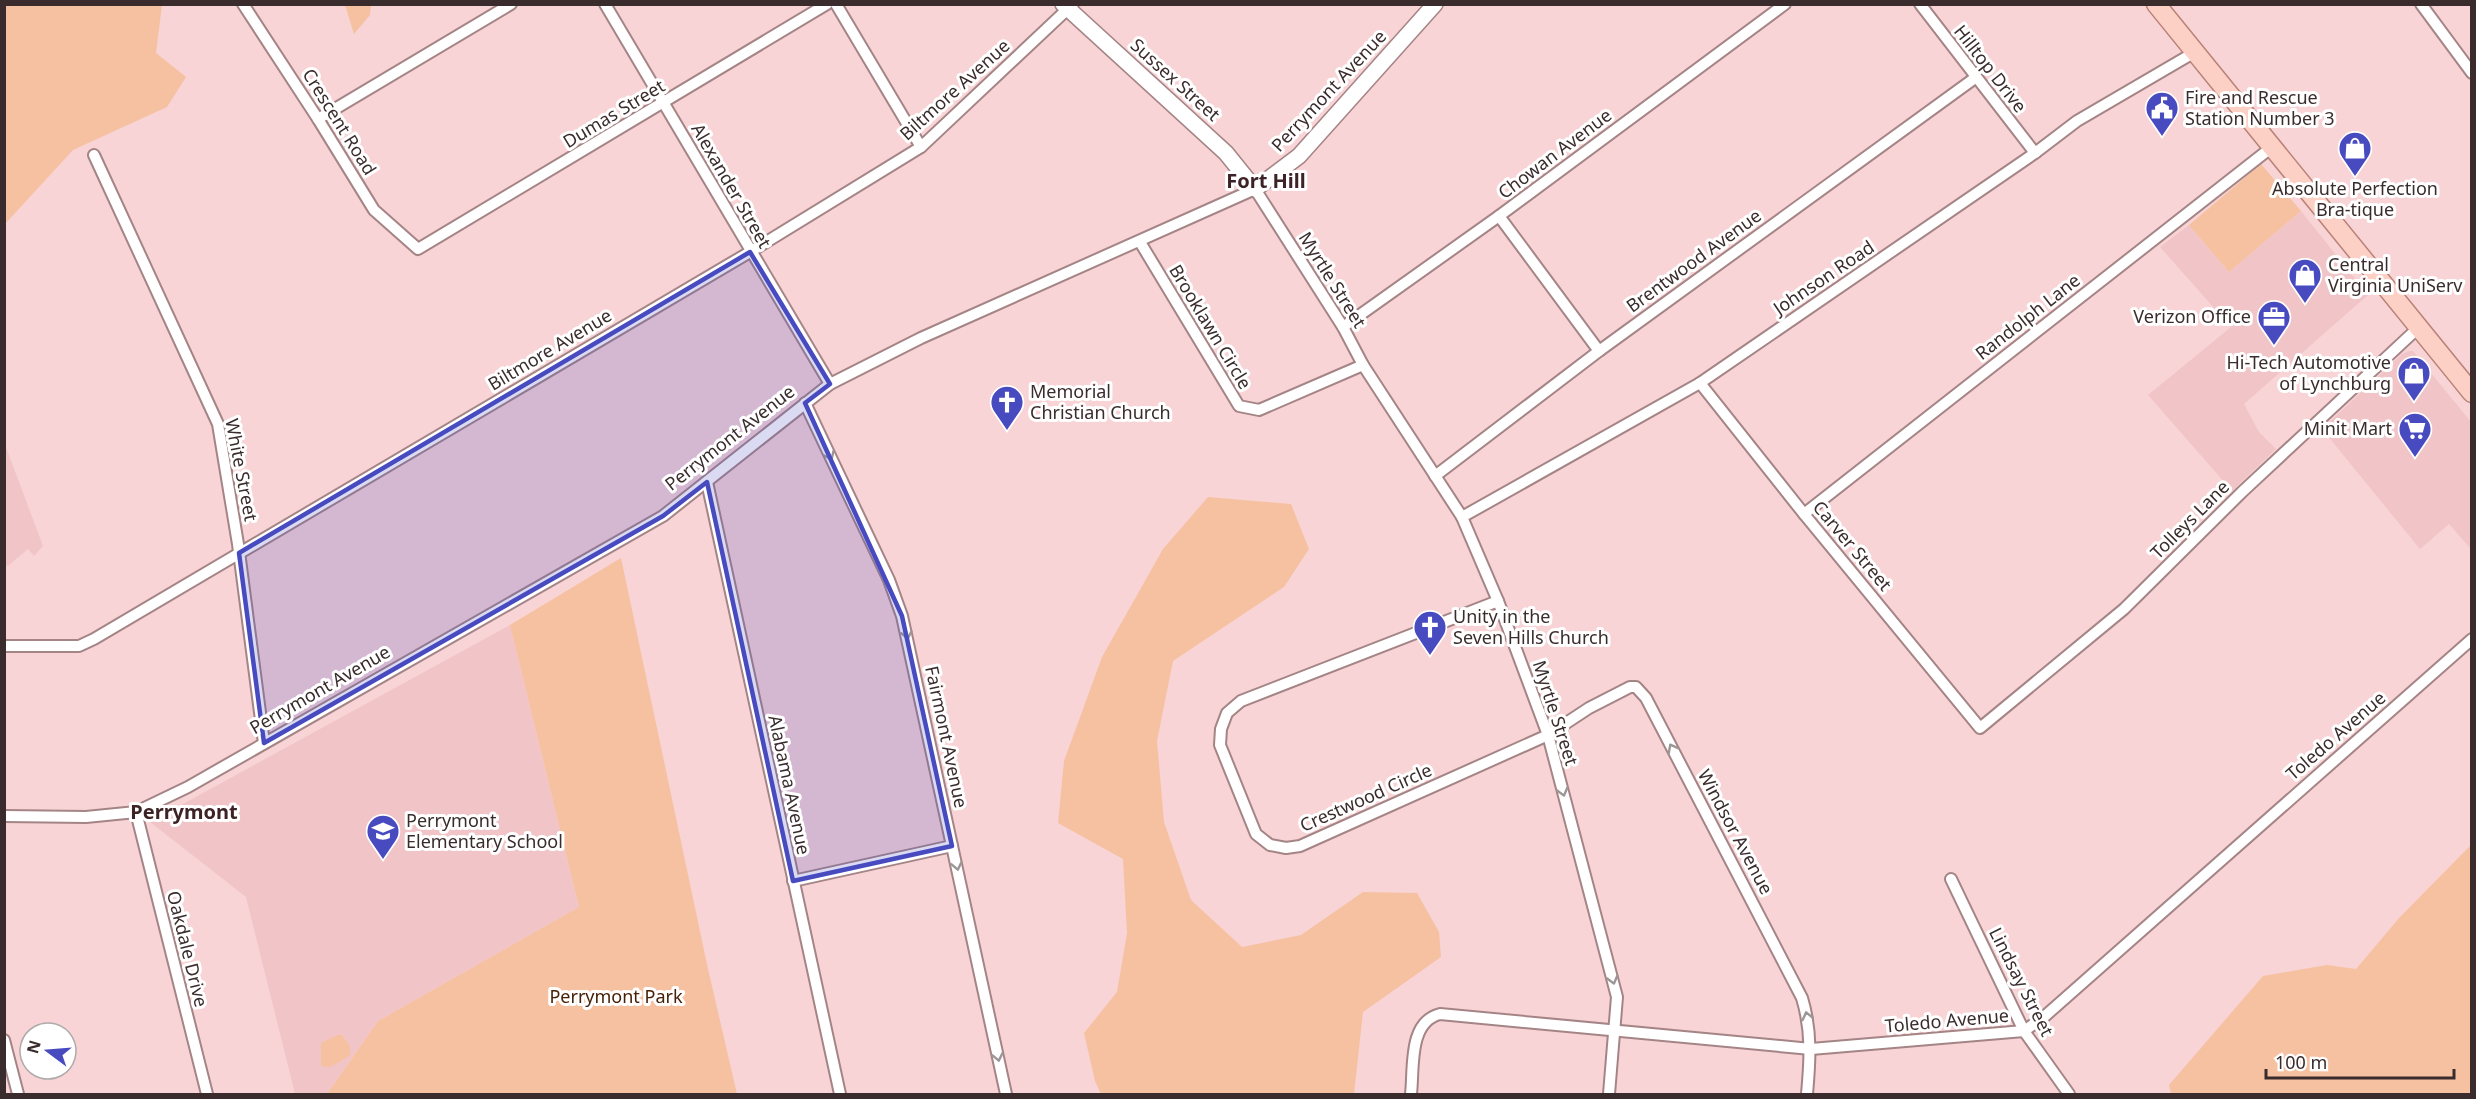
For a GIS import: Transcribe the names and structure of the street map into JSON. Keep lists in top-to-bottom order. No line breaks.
{"streets":{"street":["Hilltop Drive","Sussex Street","Biltmore Avenue","Perrymont Avenue","Dumas Street","Crescent Road","Chowan Avenue","Alexander Street","Brentwood Avenue","Johnson Road","Myrtle Street","Randolph Lane","Brooklawn Circle","White Street","Tolleys Lane","Carver Street","Toledo Avenue","Fairmont Avenue","Alabama Avenue","Crestwood Circle","Windsor Avenue","Oakdale Drive","Lindsay Street"]},"crossings":[["Hilltop Drive","Brentwood Avenue"],["Hilltop Drive","Johnson Road"],["Sussex Street","Biltmore Avenue"],["Sussex Street","Perrymont Avenue"],["Sussex Street","Myrtle Street"],["Biltmore Avenue","Alexander Street"],["Biltmore Avenue","White Street"],["Perrymont Avenue","Alexander Street"],["Perrymont Avenue","Myrtle Street"],["Perrymont Avenue","Brooklawn Circle"],["Perrymont Avenue","White Street"],["Perrymont Avenue","Fairmont Avenue"],["Perrymont Avenue","Alabama Avenue"],["Perrymont Avenue","Oakdale Drive"],["Dumas Street","Crescent Road"],["Dumas Street","Alexander Street"],["Chowan Avenue","Myrtle Street"],["Brentwood Avenue","Myrtle Street"],["Johnson Road","Myrtle Street"],["Johnson Road","Carver Street"],["Myrtle Street","Brooklawn Circle"],["Myrtle Street","Toledo Avenue"],["Myrtle Street","Crestwood Circle"],["Myrtle Street","Windsor Avenue"],["Randolph Lane","Carver Street"],["Tolleys Lane","Carver Street"],["Toledo Avenue","Windsor Avenue"],["Toledo Avenue","Lindsay Street"],["Crestwood Circle","Windsor Avenue"]],"one_way":["Fairmont Avenue","Windsor Avenue"],"districts":["Fort Hill","Perrymont"],"parks":["Perrymont Park"],"places":{"public building":["Fire and Rescue Station Number 3"],"shop":["Absolute Perfection Bra-tique","Central Virginia UniServ","Hi-Tech Automotive of Lynchburg"],"office":["Verizon Office"],"church":["Memorial Christian Church","Unity in the Seven Hills Church"],"supermarket":["Minit Mart"],"school or university":["Perrymont Elementary School"]},"scale_bar":"100 m","north":"left"}
